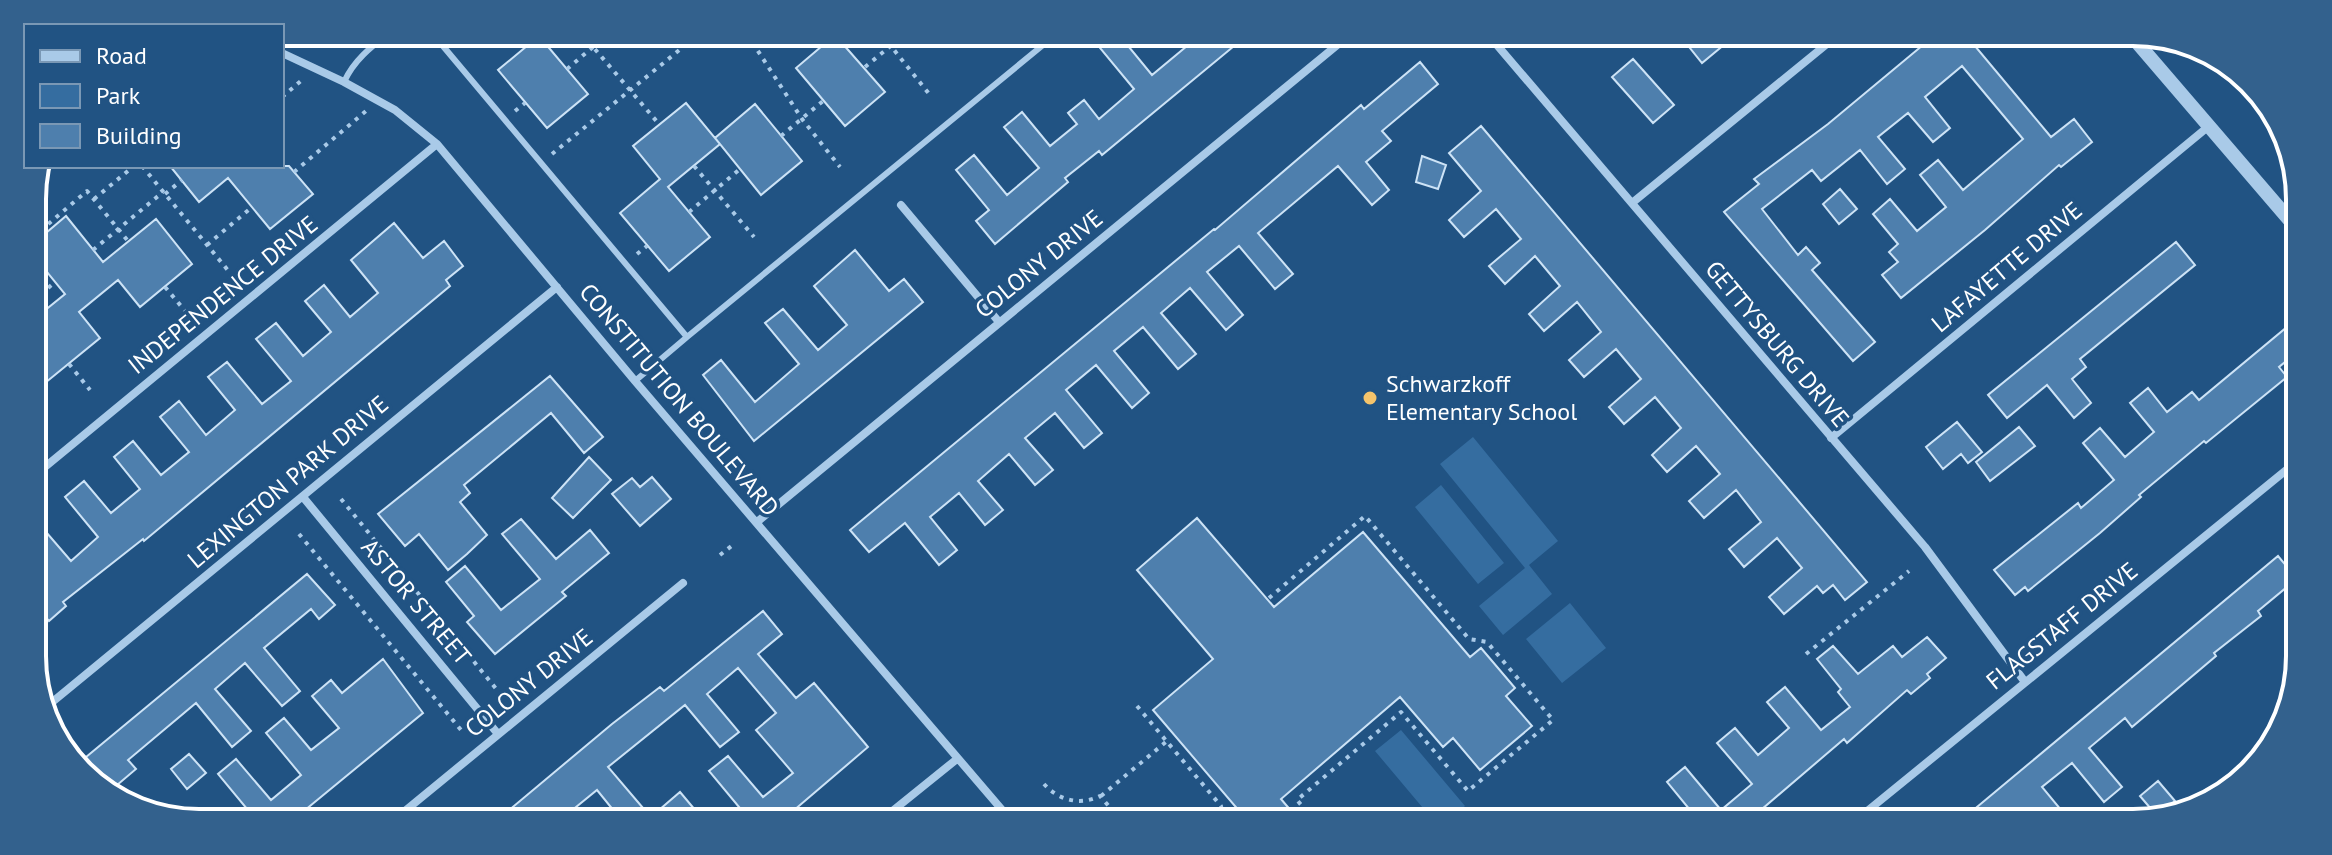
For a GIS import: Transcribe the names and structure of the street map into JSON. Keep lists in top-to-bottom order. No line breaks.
{"streets":{"street":["COLONY DRIVE","LAFAYETTE DRIVE","INDEPENDENCE DRIVE","GETTYSBURG DRIVE","CONSTITUTION BOULEVARD","LEXINGTON PARK DRIVE","ASTOR STREET","FLAGSTAFF DRIVE"]},"crossings":[["COLONY DRIVE","CONSTITUTION BOULEVARD"],["COLONY DRIVE","ASTOR STREET"],["LAFAYETTE DRIVE","GETTYSBURG DRIVE"],["INDEPENDENCE DRIVE","CONSTITUTION BOULEVARD"],["GETTYSBURG DRIVE","FLAGSTAFF DRIVE"],["CONSTITUTION BOULEVARD","LEXINGTON PARK DRIVE"],["LEXINGTON PARK DRIVE","ASTOR STREET"]],"places":["Schwarzkoff Elementary School"],"legend":["Road","Park","Building"]}
